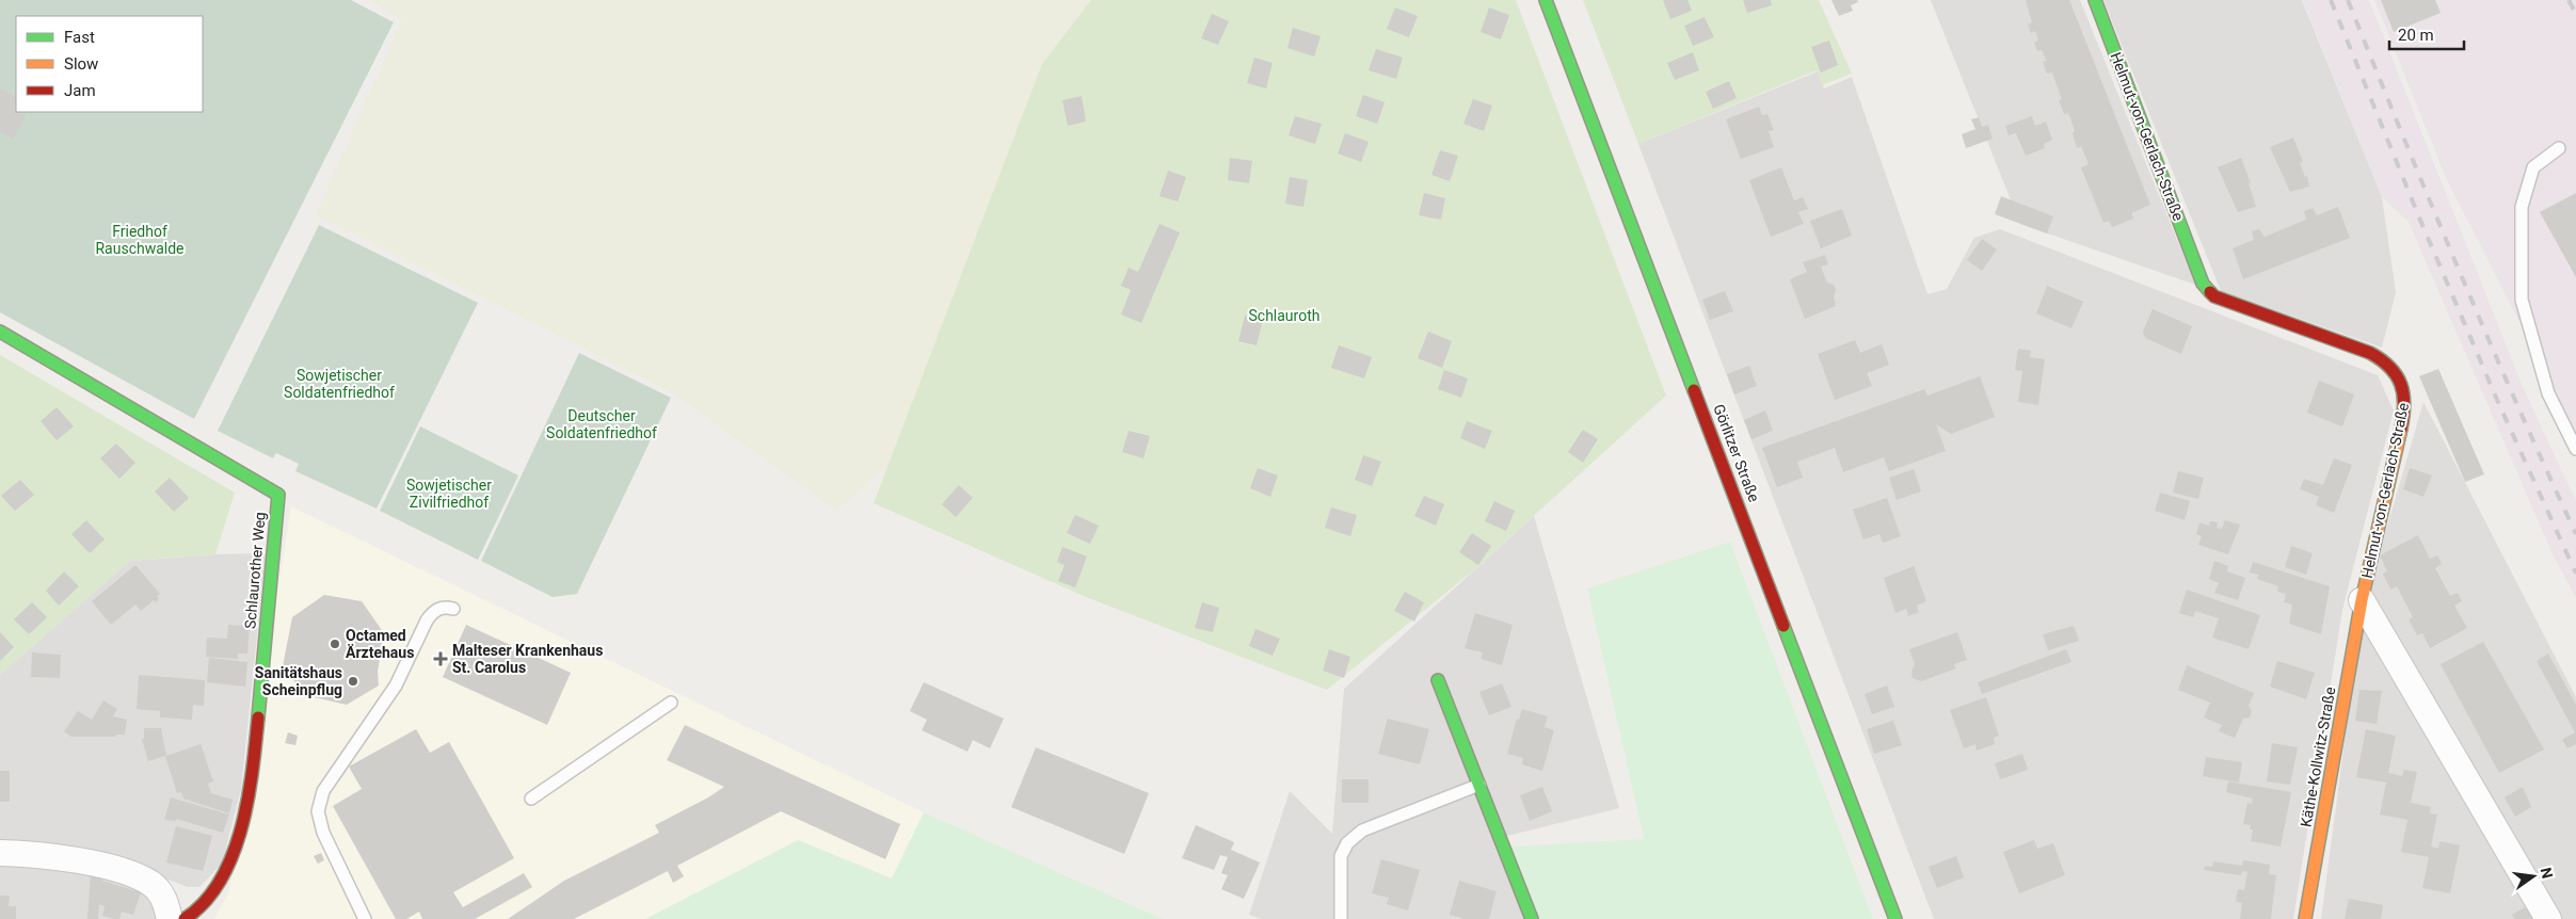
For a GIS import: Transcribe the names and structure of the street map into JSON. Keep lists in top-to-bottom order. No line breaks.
{"streets":{"street":["Helmut-von-Gerlach-Straße","Görlitzer Straße","Schlaurother Weg","Käthe-Kollwitz-Straße"]},"crossings":[["Helmut-von-Gerlach-Straße","Käthe-Kollwitz-Straße"]],"parks":["Friedhof Rauschwalde","Schlauroth","Sowjetischer Soldatenfriedhof","Deutscher Soldatenfriedhof","Sowjetischer Zivilfriedhof"],"places":{"other":["Octamed Ärztehaus","Sanitätshaus Scheinpflug"],"health":["Malteser Krankenhaus St. Carolus"]},"legend":["Fast","Slow","Jam"],"scale_bar":"20 m","north":"right"}
